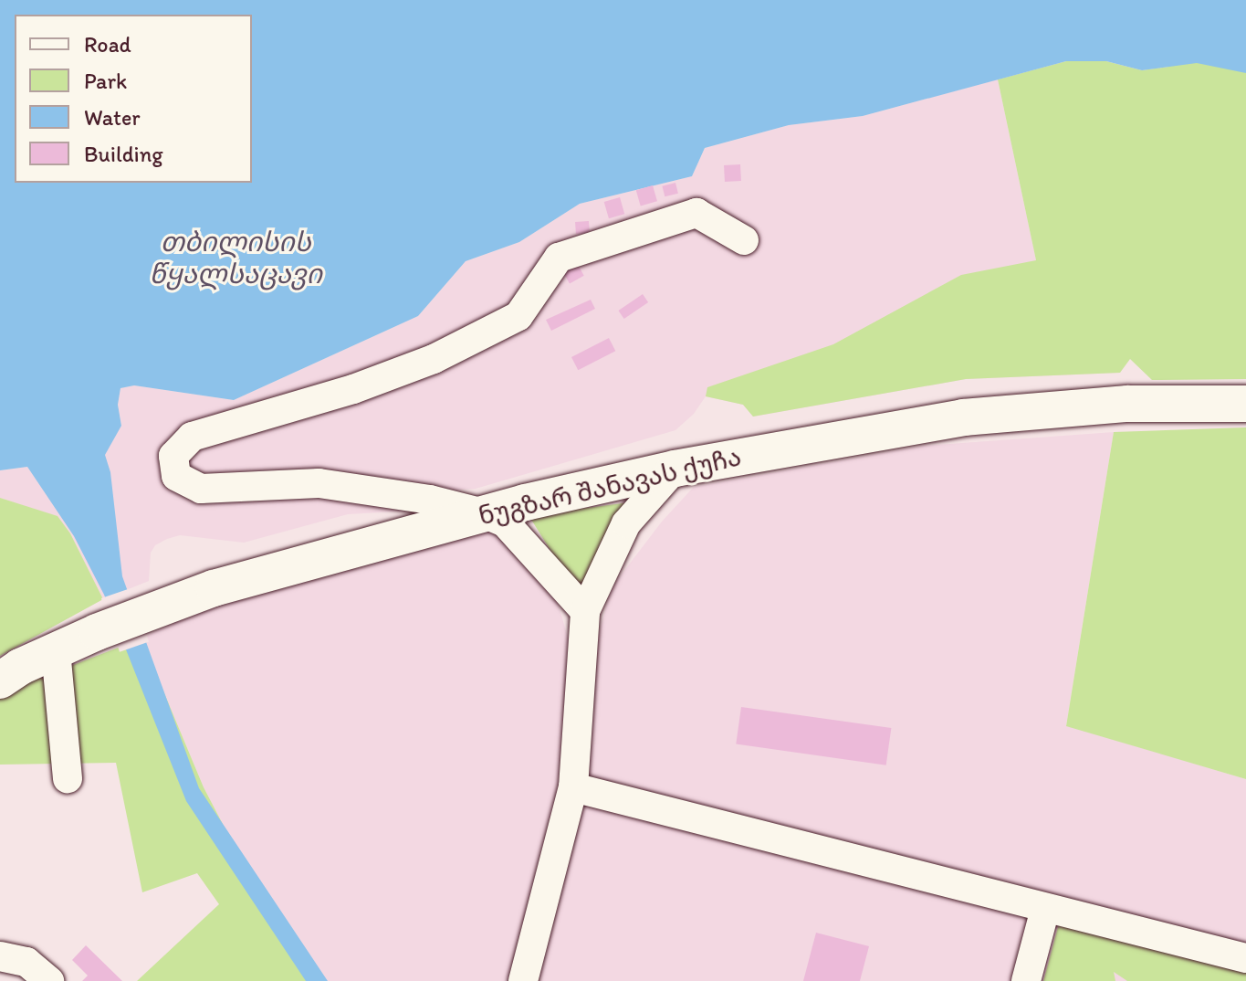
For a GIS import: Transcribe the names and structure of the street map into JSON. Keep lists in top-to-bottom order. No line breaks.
{"streets":{"main road":["ნუგზარ შანავას ქუჩა"]},"water":["თბილისის წყალსაცავი"],"legend":["Road","Park","Water","Building"]}
